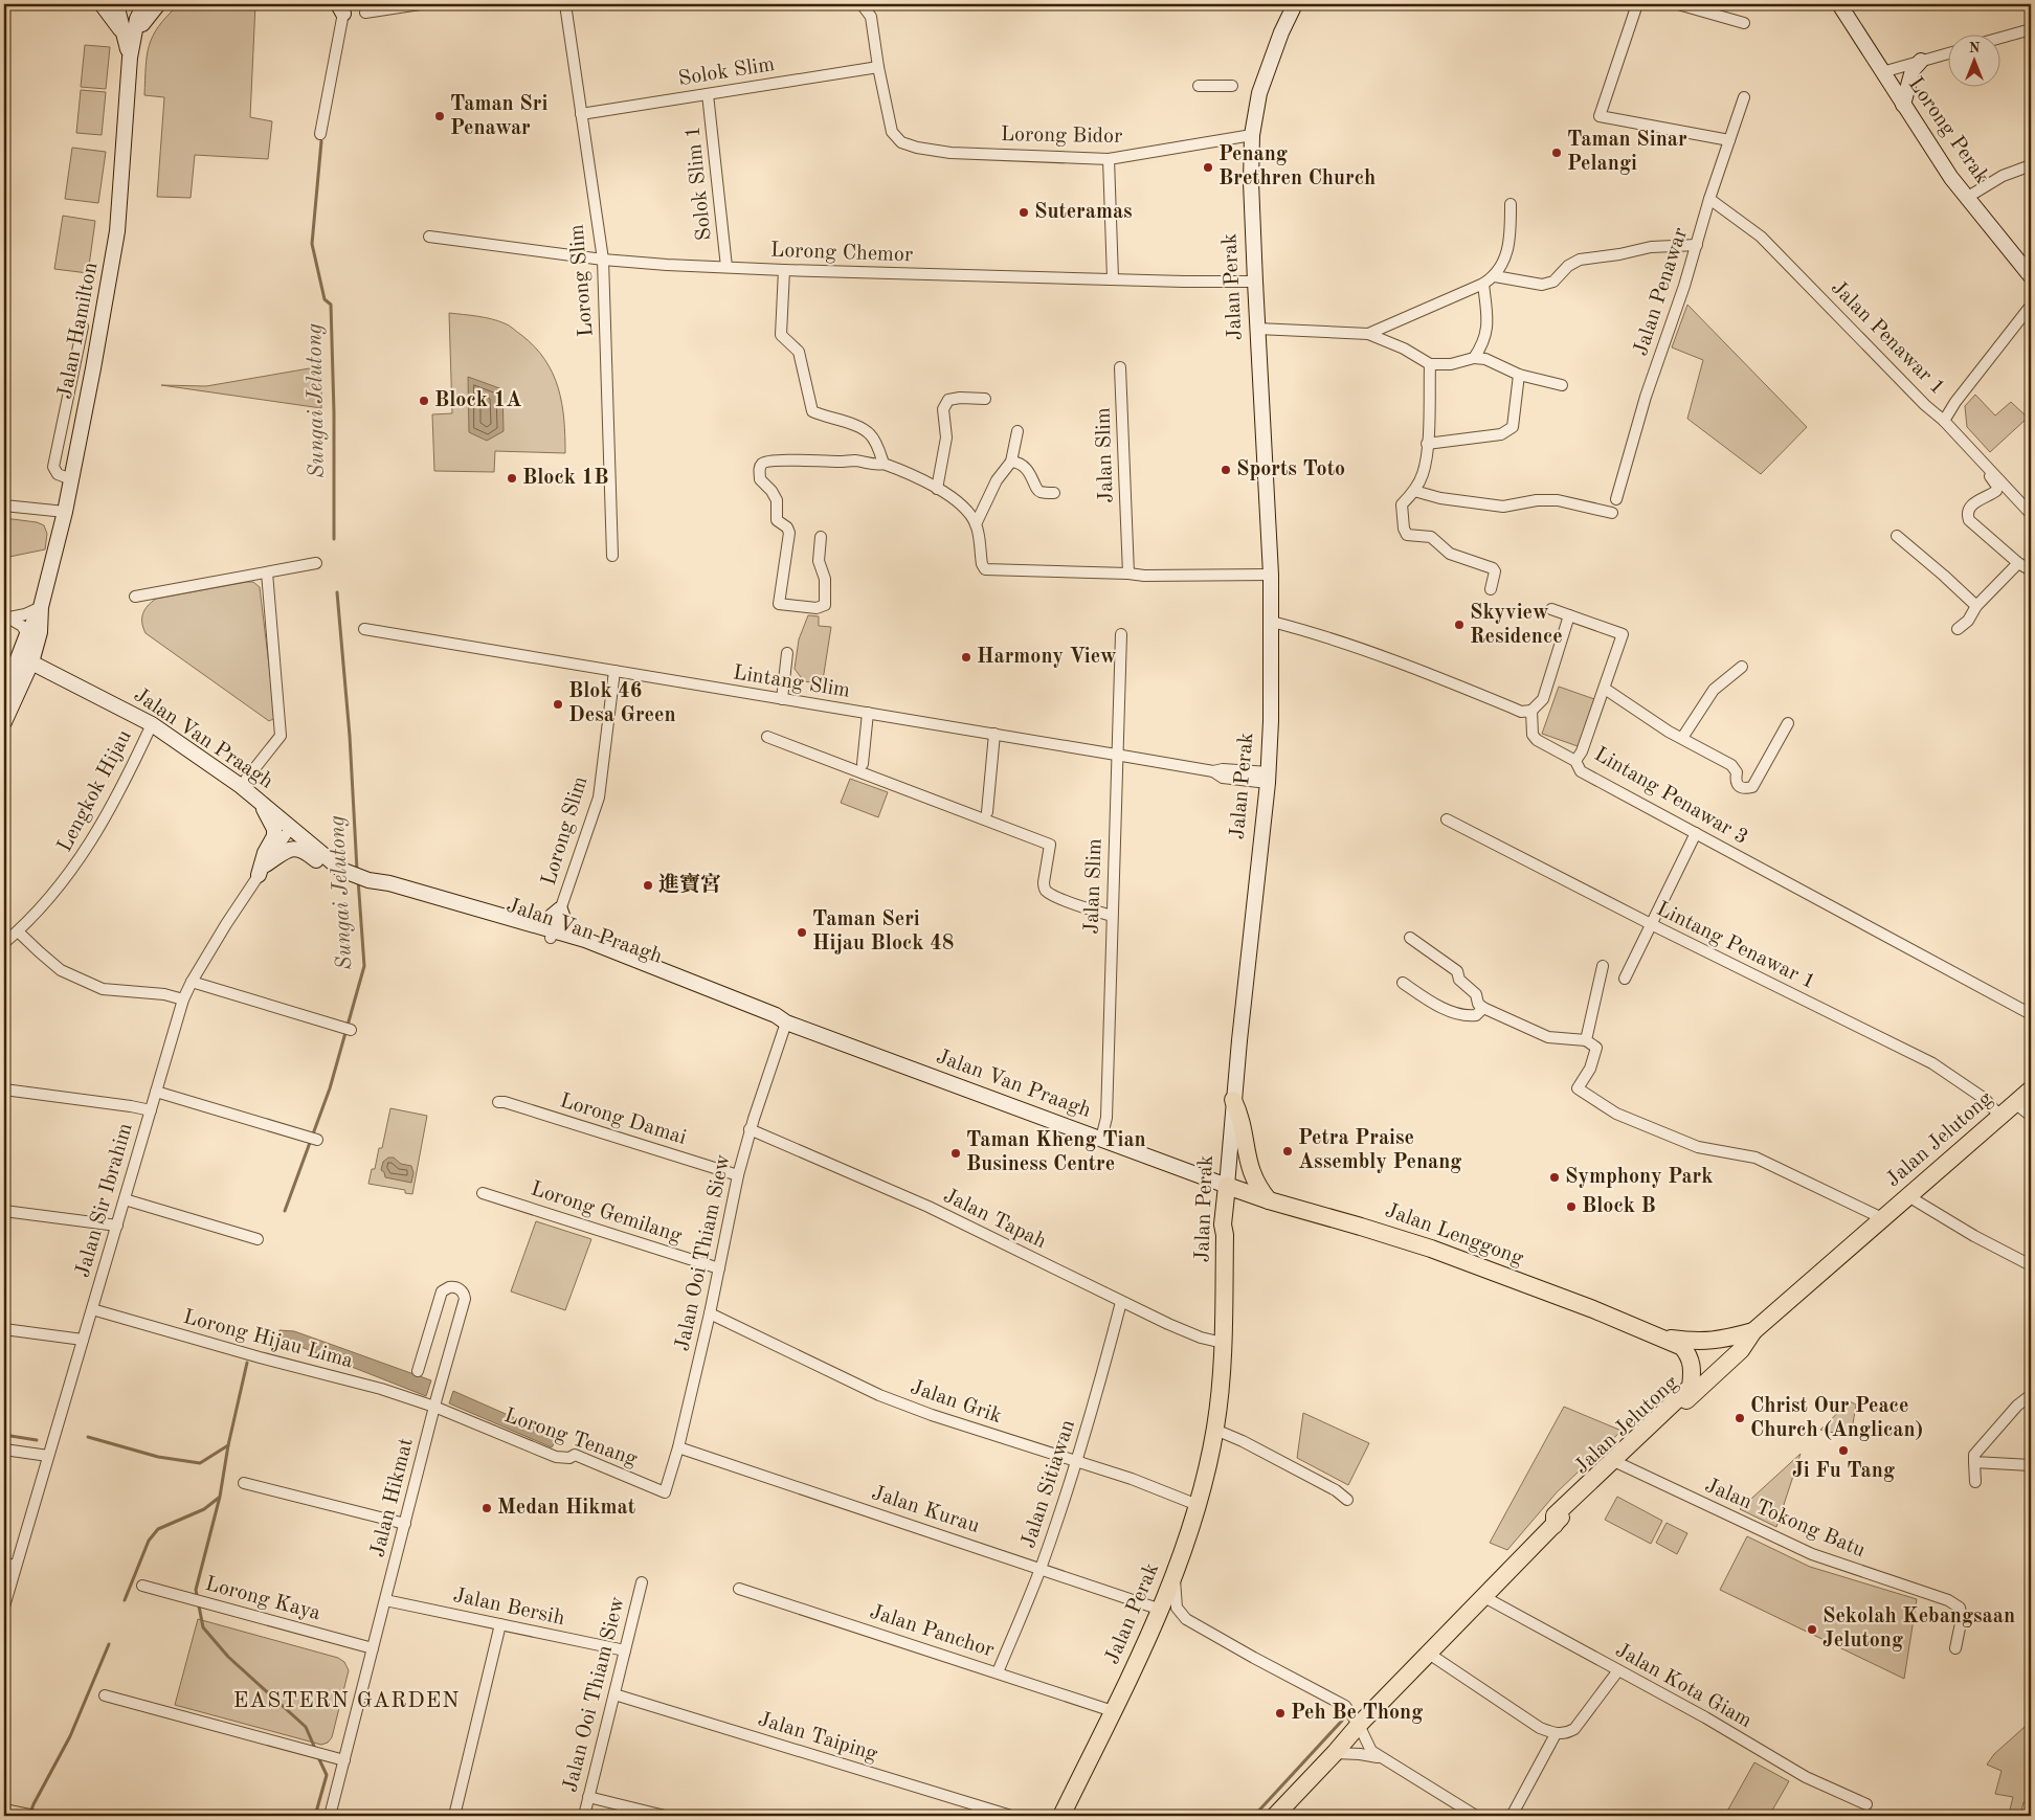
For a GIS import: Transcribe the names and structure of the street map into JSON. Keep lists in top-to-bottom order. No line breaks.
{"streets":{"main road":["Lorong Perak","Jalan Perak","Jalan Hamilton","Jalan Van Praagh","Jalan Jelutong","Jalan Lenggong"],"street":["Solok Slim","Lorong Bidor","Solok Slim 1","Lorong Chemor","Lorong Slim","Jalan Penawar","Jalan Penawar 1","Jalan Slim","Lintang Slim","Lengkok Hijau","Lintang Penawar 3","Lintang Penawar 1","Lorong Damai","Jalan Sir Ibrahim","Lorong Gemilang","Jalan Tapah","Jalan Ooi Thiam Siew","Lorong Hijau Lima","Jalan Grik","Lorong Tenang","Jalan Sitiawan","Jalan Hikmat","Jalan Kurau","Jalan Tokong Batu","Lorong Kaya","Jalan Bersih","Jalan Panchor","Jalan Kota Giam","Jalan Taiping"]},"crossings":[["Solok Slim","Lorong Bidor"],["Solok Slim","Solok Slim 1"],["Solok Slim","Lorong Slim"],["Lorong Bidor","Jalan Perak"],["Solok Slim 1","Lorong Chemor"],["Lorong Chemor","Lorong Slim"],["Lorong Chemor","Jalan Perak"],["Lorong Slim","Lintang Slim"],["Lorong Slim","Jalan Van Praagh"],["Jalan Perak","Lintang Slim"],["Jalan Perak","Jalan Van Praagh"],["Jalan Perak","Jalan Tapah"],["Jalan Perak","Jalan Lenggong"],["Jalan Perak","Jalan Grik"],["Jalan Perak","Jalan Kurau"],["Jalan Perak","Jalan Panchor"],["Jalan Penawar","Jalan Penawar 1"],["Jalan Hamilton","Jalan Van Praagh"],["Jalan Slim","Lintang Slim"],["Jalan Slim","Jalan Van Praagh"],["Jalan Van Praagh","Lengkok Hijau"],["Jalan Van Praagh","Jalan Sir Ibrahim"],["Jalan Van Praagh","Jalan Lenggong"],["Jalan Van Praagh","Jalan Ooi Thiam Siew"],["Lintang Penawar 1","Jalan Jelutong"],["Lorong Damai","Jalan Ooi Thiam Siew"],["Jalan Jelutong","Jalan Lenggong"],["Jalan Jelutong","Jalan Tokong Batu"],["Jalan Jelutong","Jalan Kota Giam"],["Jalan Sir Ibrahim","Lorong Hijau Lima"],["Lorong Gemilang","Jalan Ooi Thiam Siew"],["Jalan Tapah","Jalan Ooi Thiam Siew"],["Jalan Tapah","Jalan Sitiawan"],["Jalan Ooi Thiam Siew","Jalan Grik"],["Jalan Ooi Thiam Siew","Lorong Tenang"],["Jalan Ooi Thiam Siew","Jalan Kurau"],["Jalan Ooi Thiam Siew","Jalan Bersih"],["Jalan Ooi Thiam Siew","Jalan Taiping"],["Lorong Hijau Lima","Lorong Tenang"],["Lorong Hijau Lima","Jalan Hikmat"],["Jalan Grik","Jalan Sitiawan"],["Lorong Tenang","Jalan Hikmat"],["Jalan Sitiawan","Jalan Kurau"],["Jalan Sitiawan","Jalan Panchor"],["Jalan Hikmat","Lorong Kaya"],["Jalan Hikmat","Jalan Bersih"]],"districts":["EASTERN GARDEN"],"water":["Sungai Jelutong"],"places":["Taman Sri Penawar","Taman Sinar Pelangi","Penang Brethren Church","Suteramas","Block 1A","Sports Toto","Block 1B","Skyview Residence","Harmony View","Blok 46 Desa Green","進寶宮","Taman Seri Hijau Block 48","Petra Praise Assembly Penang","Taman Kheng Tian Business Centre","Symphony Park","Block B","Christ Our Peace Church (Anglican)","Ji Fu Tang","Medan Hikmat","Sekolah Kebangsaan Jelutong","Peh Be Thong"],"north":"top"}
